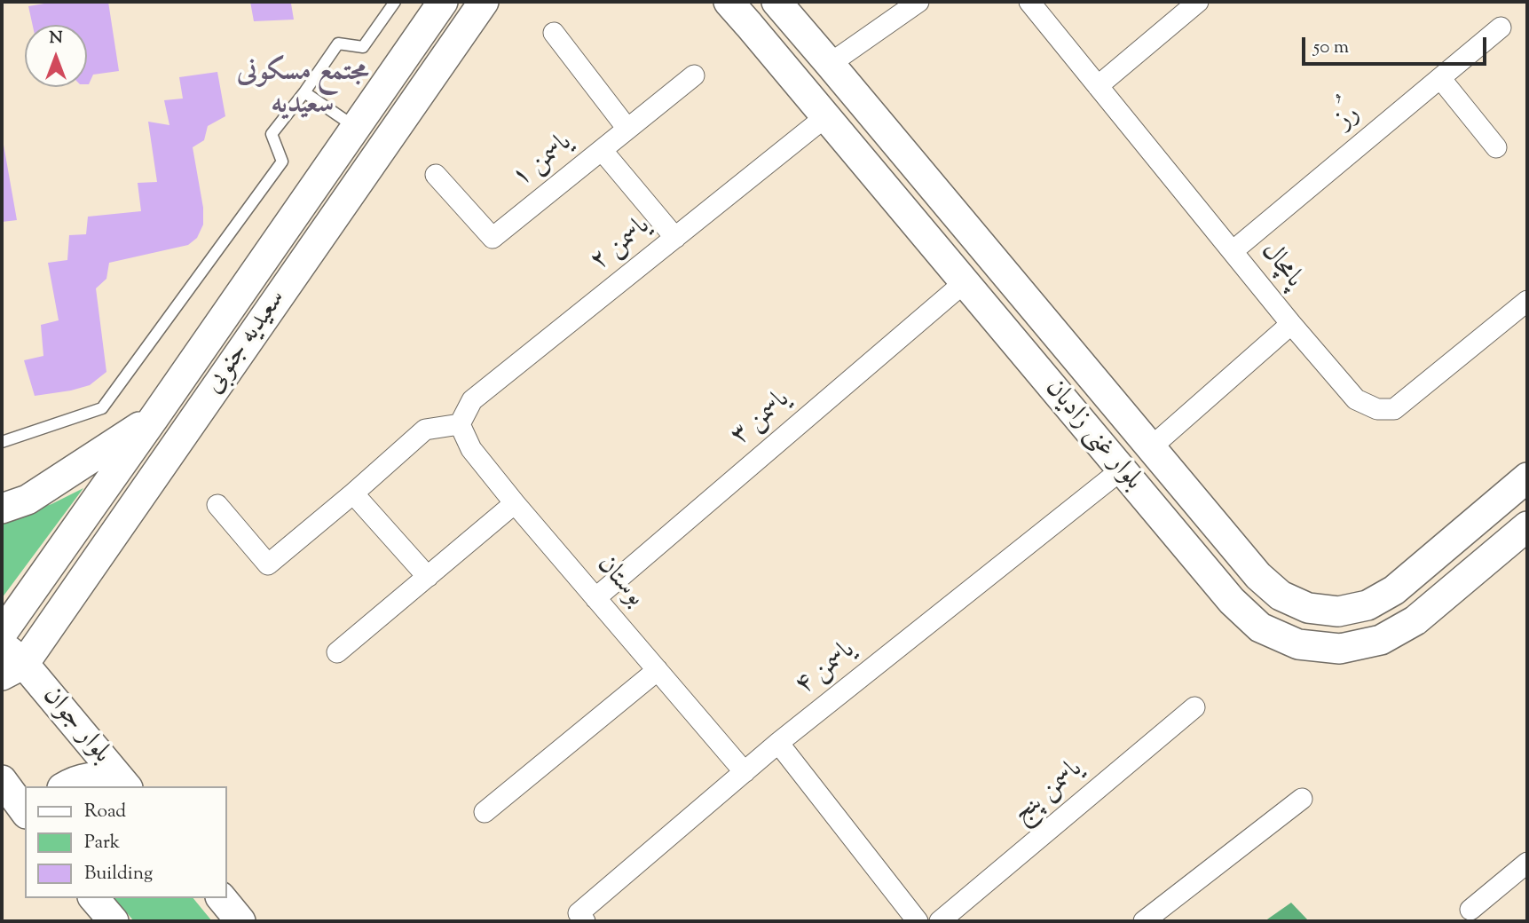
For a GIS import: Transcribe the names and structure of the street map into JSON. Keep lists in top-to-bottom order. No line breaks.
{"streets":{"street":["رُز","یاسمن ۱","یاسمن ۲","پامچال","سعیدیه جنوبی","یاسمن ۳","بلوار غنی زادیان","بوستان","یاسمن ۴","بلوار جوان","یاسمن پنج"]},"crossings":[["رُز","پامچال"],["یاسمن ۲","بلوار غنی زادیان"],["یاسمن ۲","بوستان"],["سعیدیه جنوبی","بلوار جوان"],["یاسمن ۳","بلوار غنی زادیان"],["یاسمن ۳","بوستان"],["بلوار غنی زادیان","یاسمن ۴"],["بوستان","یاسمن ۴"]],"districts":["مجتمع مسکونی سعیدیه"],"legend":["Road","Park","Building"],"scale_bar":"50 m","north":"top"}
